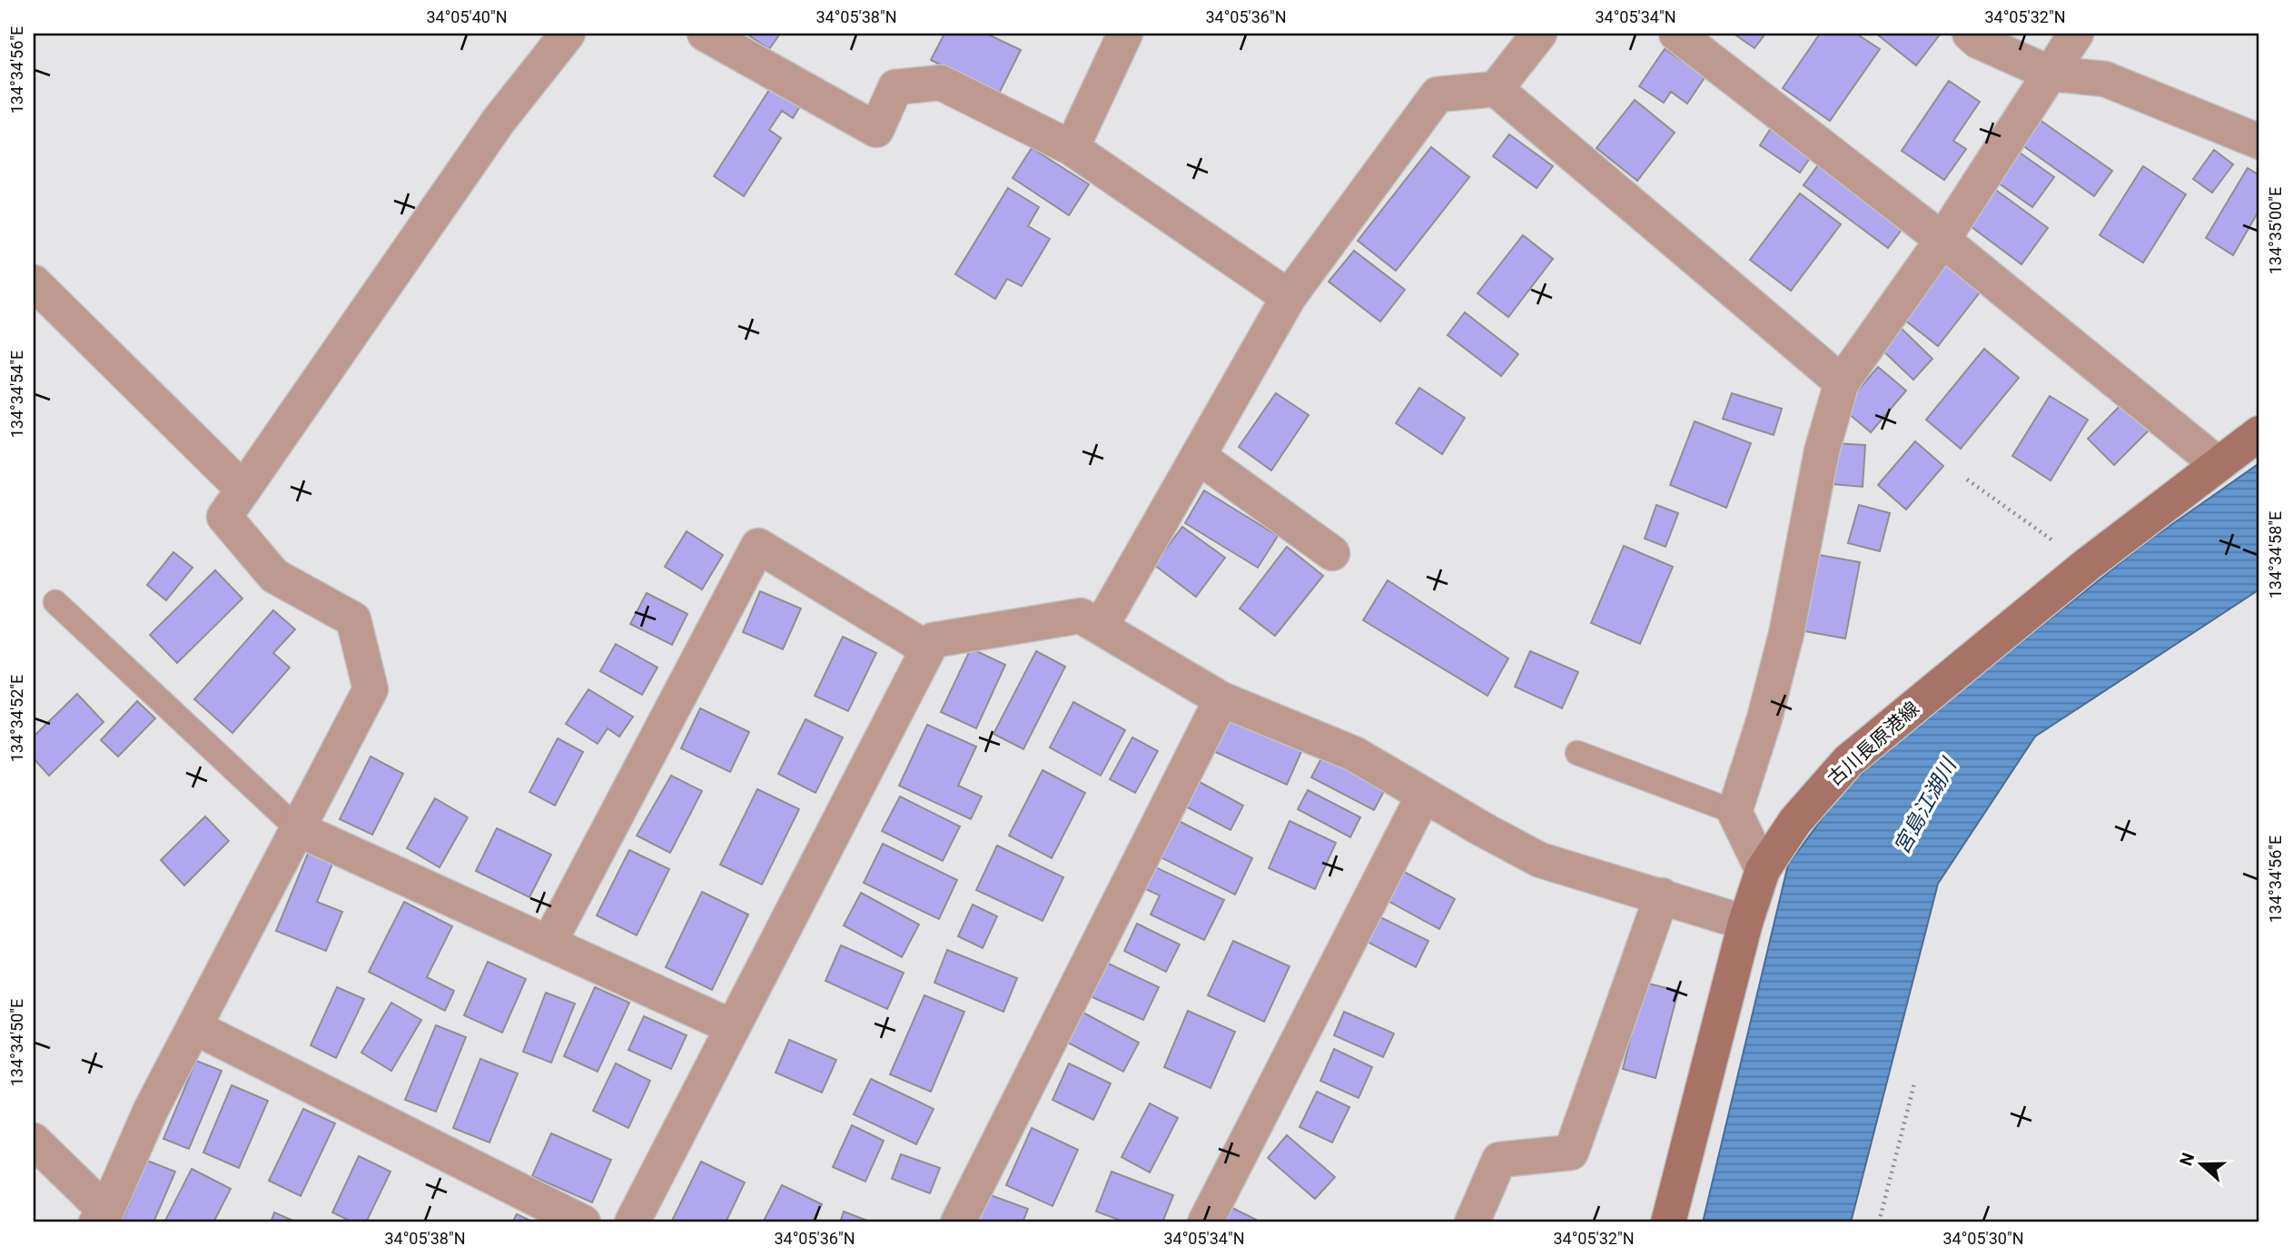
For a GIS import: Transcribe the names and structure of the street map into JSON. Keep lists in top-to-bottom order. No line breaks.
{"streets":{"main road":["古川長原港線"]},"water":["宮島江湖川"],"north":"left","coordinates":["34°05'40\"N","34°05'38\"N","34°05'36\"N","34°05'34\"N","34°05'32\"N","134°34'56\"E","134°35'00\"E","134°34'54\"E","134°34'58\"E","134°34'52\"E","134°34'50\"E","34°05'30\"N"]}
